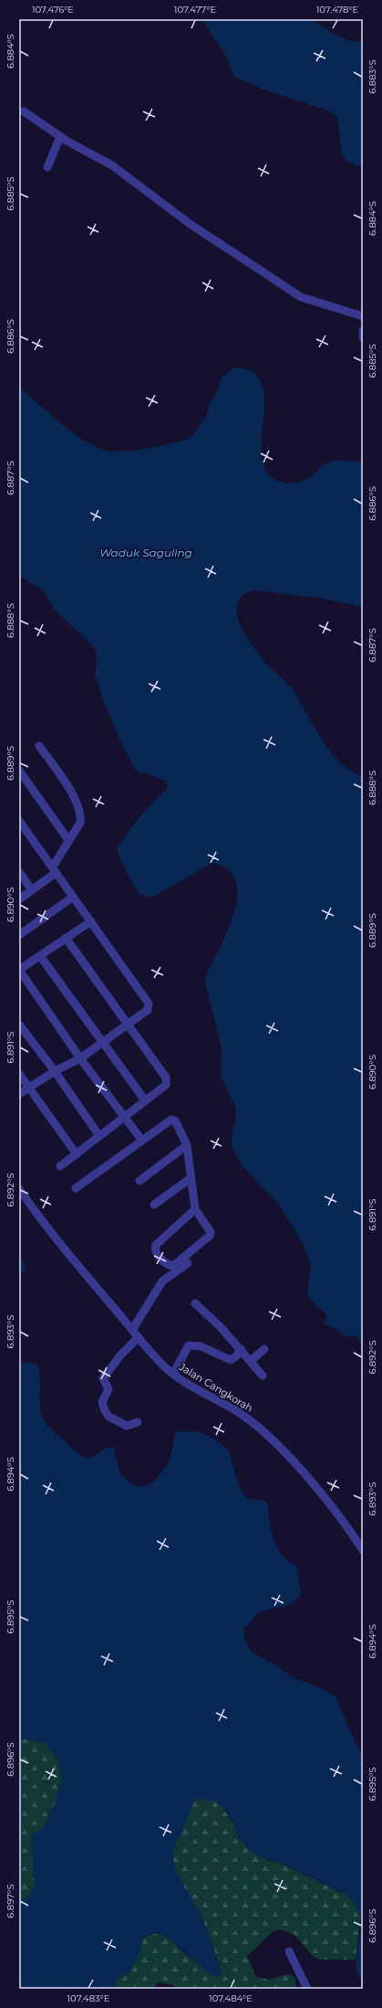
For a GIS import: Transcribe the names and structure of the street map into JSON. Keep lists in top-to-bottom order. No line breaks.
{"streets":{"street":["Jalan Cangkorah"]},"water":["Waduk Saguling"],"coordinates":["107.476°E","107.477°E","107.478°E","6.884°S","6.883°S","6.885°S","6.886°S","6.887°S","6.888°S","6.889°S","6.890°S","6.891°S","6.892°S","6.893°S","6.894°S","6.895°S","6.896°S","6.897°S","107.483°E","107.484°E"]}
